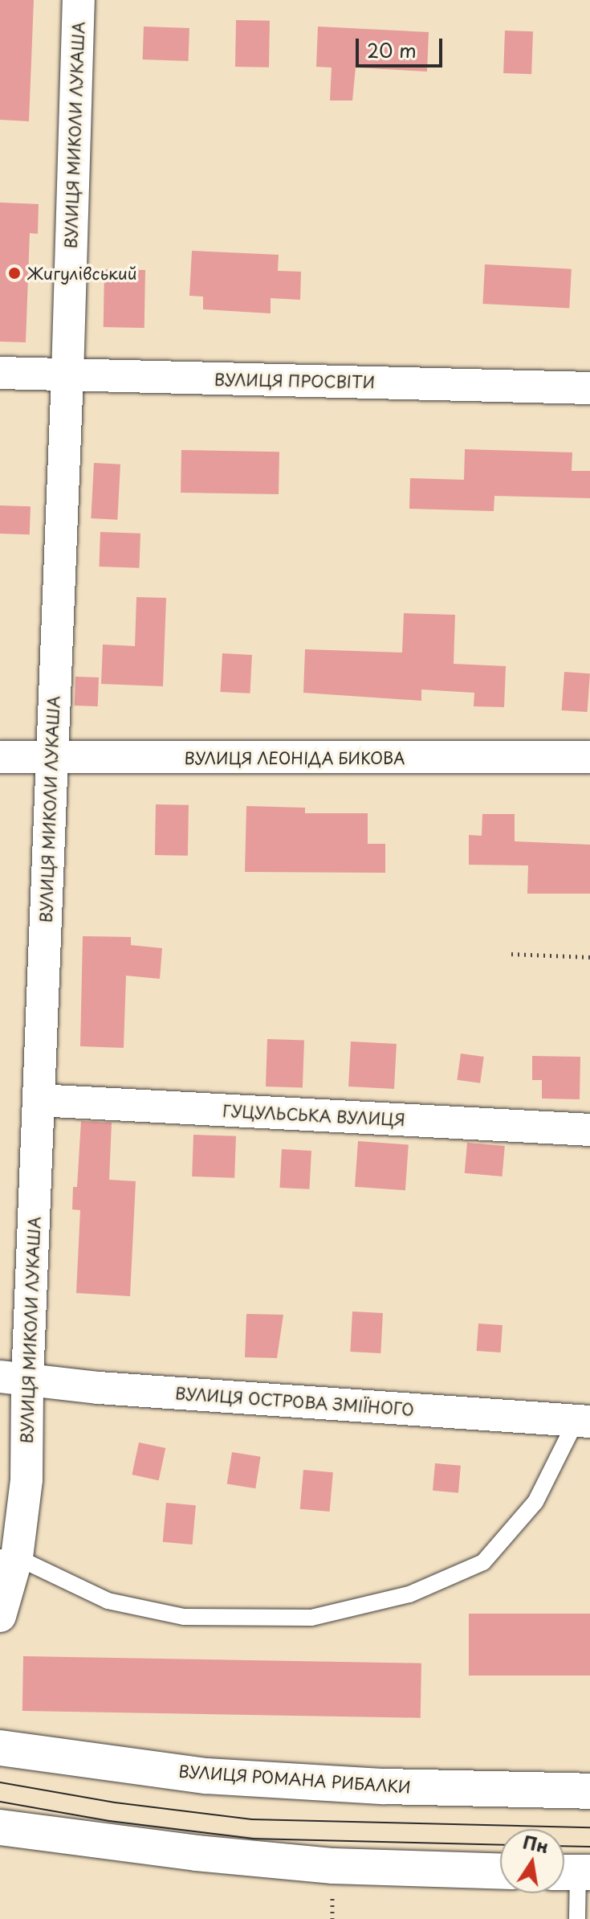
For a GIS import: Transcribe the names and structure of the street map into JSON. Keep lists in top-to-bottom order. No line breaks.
{"streets":{"main road":["ВУЛИЦЯ РОМАНА РИБАЛКИ"],"street":["ВУЛИЦЯ МИКОЛИ ЛУКАША","ВУЛИЦЯ ПРОСВІТИ","ВУЛИЦЯ ЛЕОНІДА БИКОВА","ГУЦУЛЬСЬКА ВУЛИЦЯ","ВУЛИЦЯ ОСТРОВА ЗМІЇНОГО"]},"crossings":[["ВУЛИЦЯ МИКОЛИ ЛУКАША","ВУЛИЦЯ ПРОСВІТИ"],["ВУЛИЦЯ МИКОЛИ ЛУКАША","ВУЛИЦЯ ЛЕОНІДА БИКОВА"],["ВУЛИЦЯ МИКОЛИ ЛУКАША","ГУЦУЛЬСЬКА ВУЛИЦЯ"],["ВУЛИЦЯ МИКОЛИ ЛУКАША","ВУЛИЦЯ ОСТРОВА ЗМІЇНОГО"]],"places":["Жигулівський"],"scale_bar":"20 m","north":"top"}
